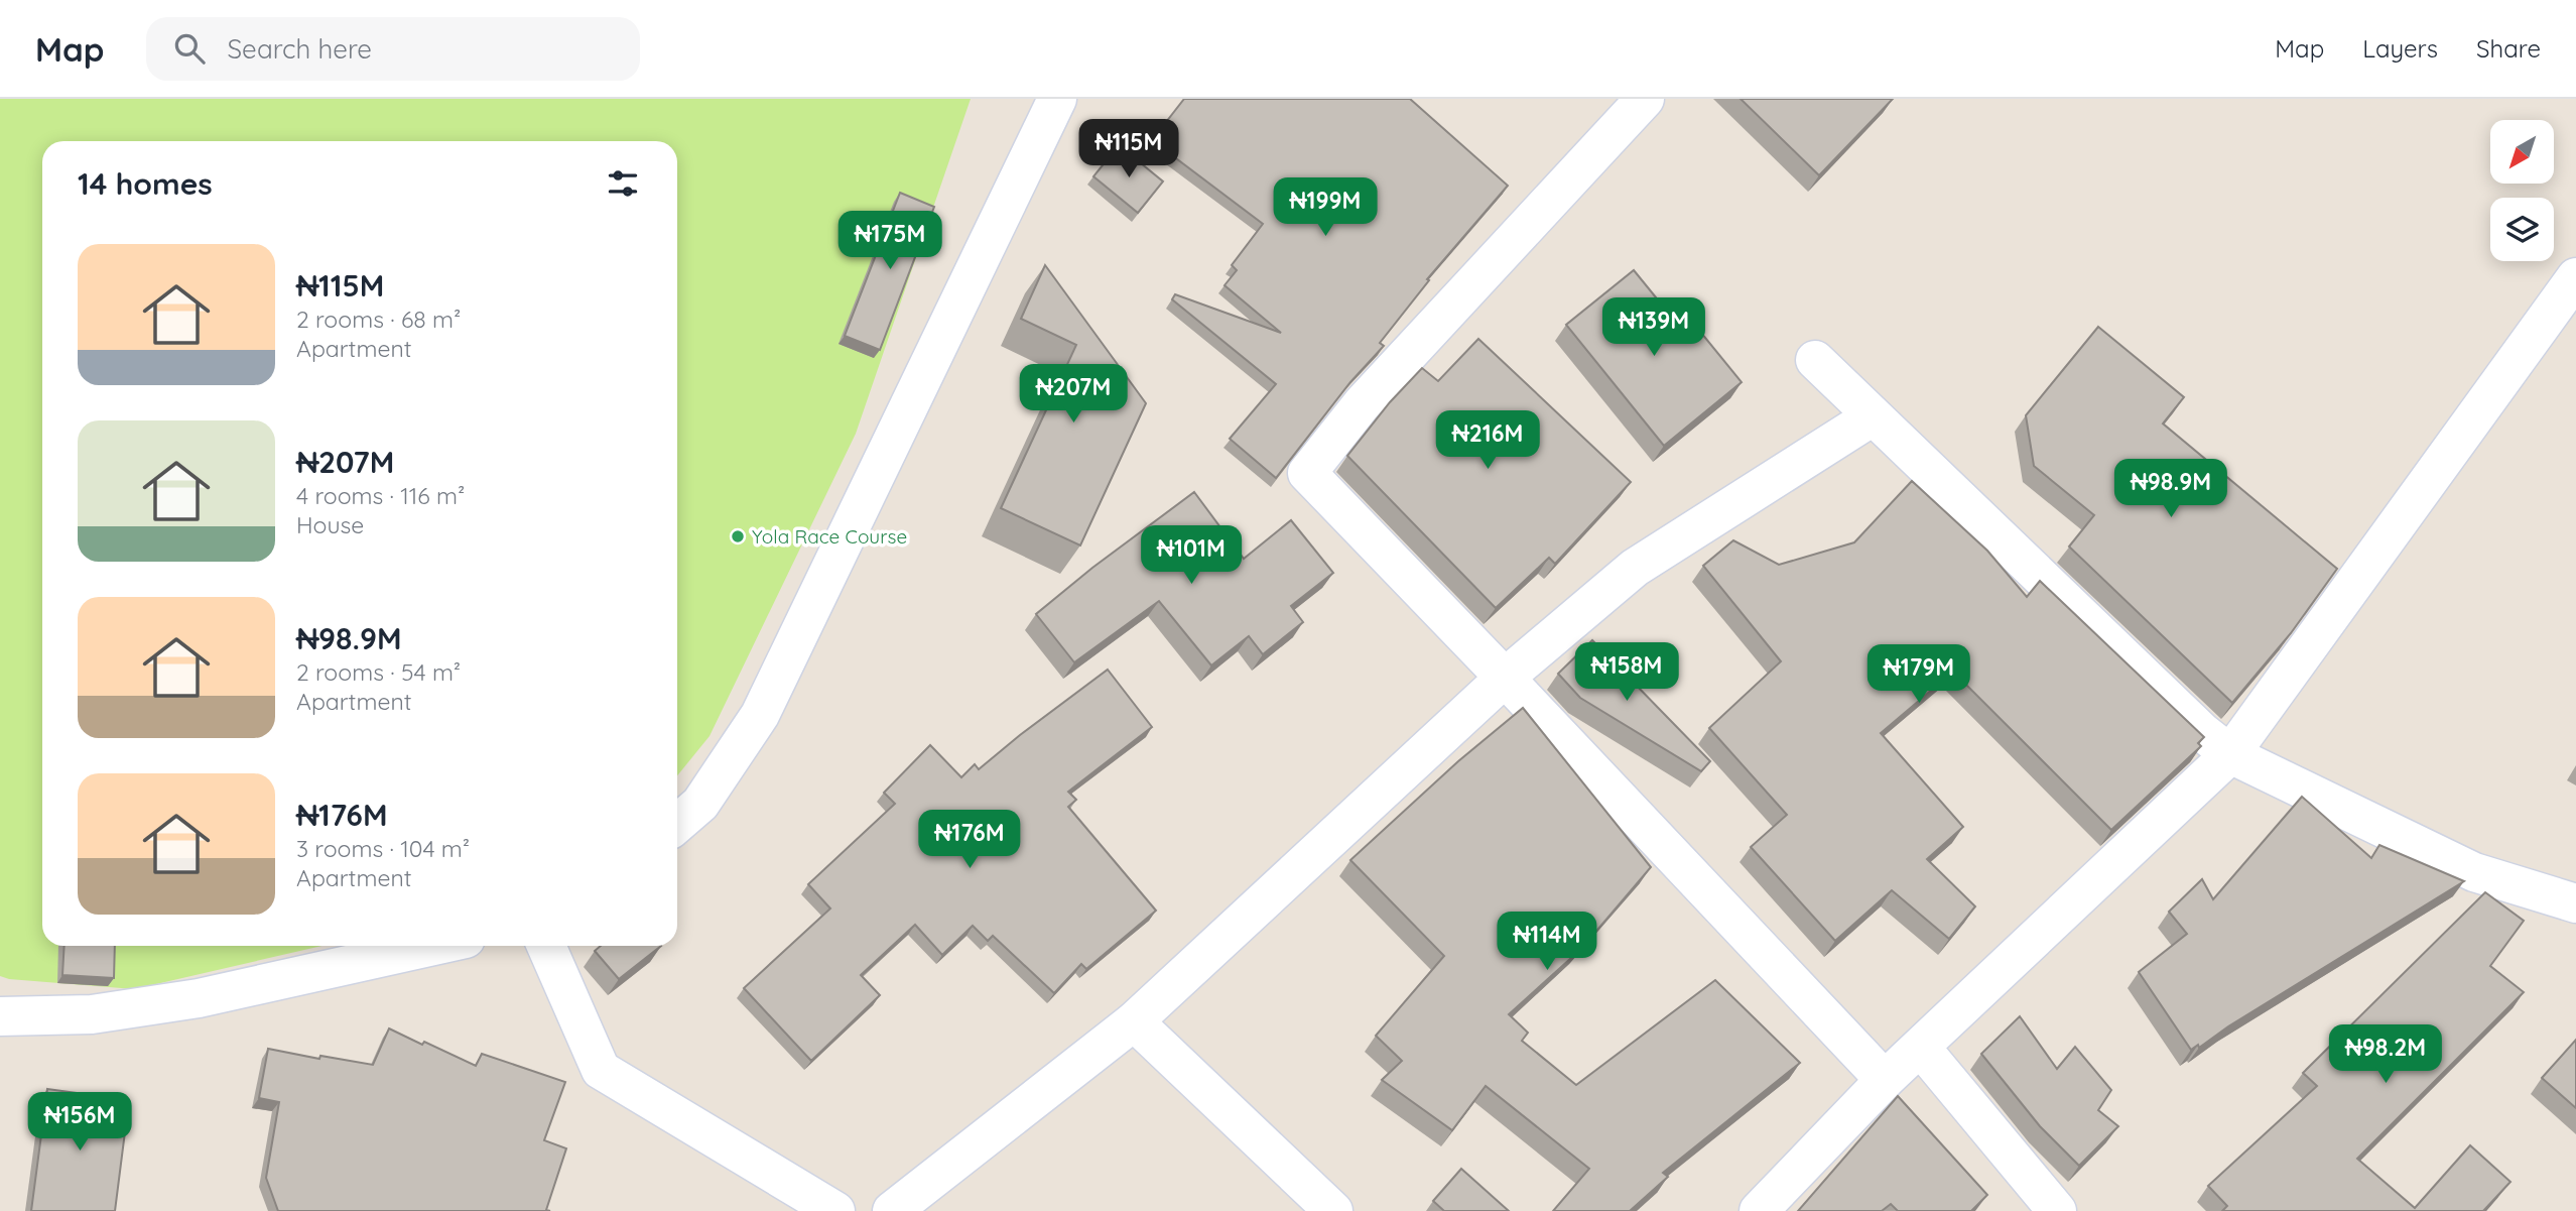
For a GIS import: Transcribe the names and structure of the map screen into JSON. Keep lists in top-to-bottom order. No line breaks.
{"places":["Yola Race Course"],"north":"bottom left","page":{"header":"Map","search":"Search here","nav":["Map","Layers","Share"],"price":["₦115M","₦199M","₦175M","₦139M","₦207M","₦216M","₦98.9M","₦101M","₦158M","₦179M","₦176M","₦114M","₦98.2M","₦156M"],"heading":"14 homes","list":[{"name":"₦115M","note":"2 rooms · 68 m² · Apartment"},{"name":"₦207M","note":"4 rooms · 116 m² · House"},{"name":"₦98.9M","note":"2 rooms · 54 m² · Apartment"},{"name":"₦176M","note":"3 rooms · 104 m² · Apartment"}]}}
